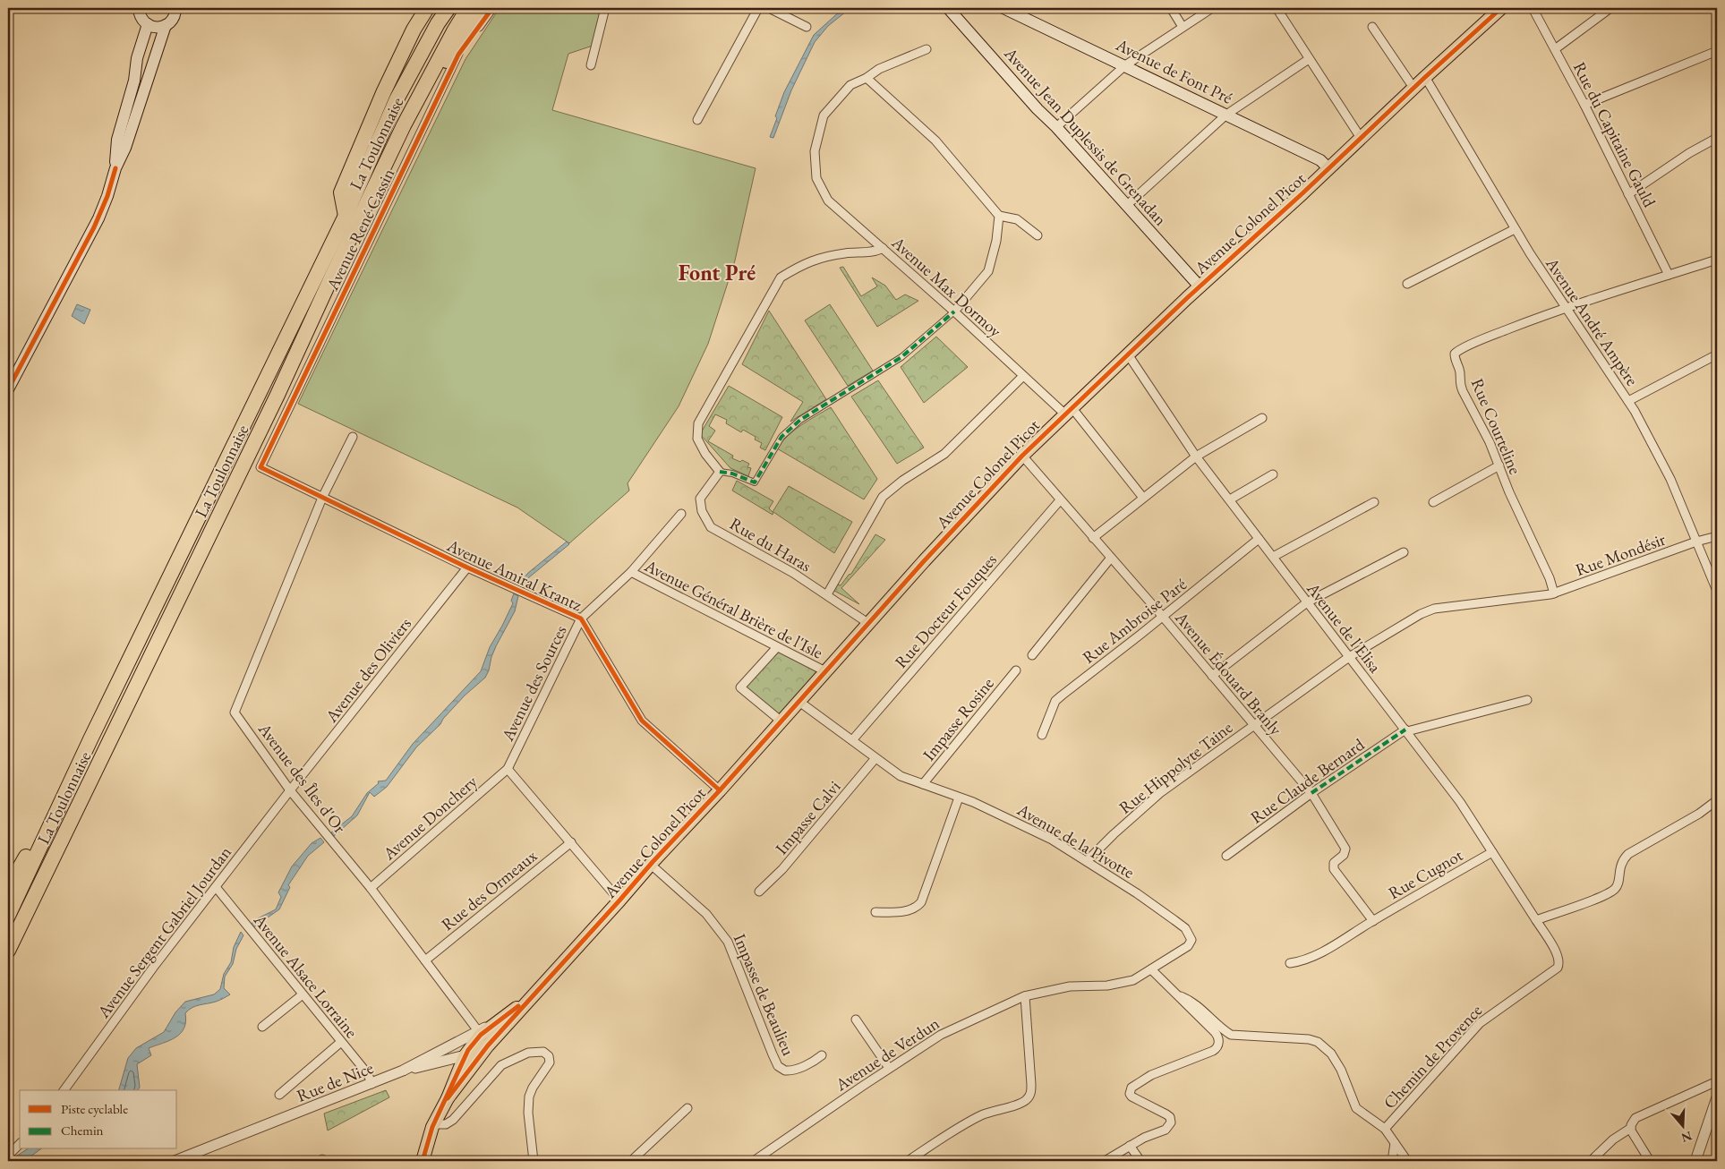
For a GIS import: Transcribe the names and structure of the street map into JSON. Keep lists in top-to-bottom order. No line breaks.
{"streets":{"highway":["La Toulonnaise"],"main road":["Avenue de Font Pré","Avenue Jean Duplessis de Grenadan","Avenue Colonel Picot"],"street":["Rue du Capitaine Gauld","Avenue René Cassin","Avenue Max Dormoy","Avenue André Ampère","Rue Courteline","Rue du Haras","Rue Mondésir","Avenue Amiral Krantz","Avenue Général Brière de l'Isle","Rue Docteur Fouques","Rue Ambroise Paré","Avenue de l'Elisa","Avenue des Oliviers","Avenue Édouard Branly","Avenue des Sources","Impasse Rosine","Rue Hippolyte Taine","Avenue des Îles d'Or","Rue Claude Bernard","Avenue Donchery","Impasse Calvi","Avenue de la Pivotte","Rue Cugnot","Rue des Ormeaux","Avenue Sergent Gabriel Jourdan","Avenue Alsace Lorraine","Impasse de Beaulieu","Avenue de Verdun","Chemin de Provence","Rue de Nice"]},"crossings":[["Avenue de Font Pré","Avenue Colonel Picot"],["Avenue Jean Duplessis de Grenadan","Avenue Colonel Picot"],["Avenue Colonel Picot","Avenue Max Dormoy"],["Avenue Colonel Picot","Avenue André Ampère"],["Avenue Colonel Picot","Rue du Haras"],["Avenue Colonel Picot","Avenue Amiral Krantz"],["Avenue Colonel Picot","Avenue Général Brière de l'Isle"],["Avenue Colonel Picot","Avenue de l'Elisa"],["Avenue Colonel Picot","Avenue Édouard Branly"],["Avenue Colonel Picot","Avenue des Îles d'Or"],["Avenue Colonel Picot","Avenue de la Pivotte"],["Avenue Colonel Picot","Impasse de Beaulieu"],["Avenue Colonel Picot","Rue de Nice"],["Avenue René Cassin","Avenue Amiral Krantz"],["Avenue André Ampère","Rue Courteline"],["Avenue André Ampère","Rue Mondésir"],["Rue Courteline","Rue Mondésir"],["Rue Courteline","Rue Hippolyte Taine"],["Rue Mondésir","Rue Hippolyte Taine"],["Avenue Amiral Krantz","Avenue des Oliviers"],["Avenue Amiral Krantz","Avenue des Sources"],["Avenue Amiral Krantz","Avenue des Îles d'Or"],["Avenue Général Brière de l'Isle","Avenue des Sources"],["Rue Docteur Fouques","Avenue Édouard Branly"],["Rue Docteur Fouques","Avenue de la Pivotte"],["Rue Ambroise Paré","Avenue de l'Elisa"],["Rue Ambroise Paré","Avenue Édouard Branly"],["Avenue de l'Elisa","Rue Hippolyte Taine"],["Avenue de l'Elisa","Rue Claude Bernard"],["Avenue de l'Elisa","Rue Cugnot"],["Avenue de l'Elisa","Chemin de Provence"],["Avenue des Oliviers","Avenue des Îles d'Or"],["Avenue des Oliviers","Avenue Sergent Gabriel Jourdan"],["Avenue Édouard Branly","Rue Hippolyte Taine"],["Avenue Édouard Branly","Rue Claude Bernard"],["Avenue Édouard Branly","Rue Cugnot"],["Avenue des Sources","Avenue Donchery"],["Impasse Rosine","Avenue de la Pivotte"],["Rue Hippolyte Taine","Avenue de la Pivotte"],["Avenue des Îles d'Or","Avenue Donchery"],["Avenue des Îles d'Or","Rue des Ormeaux"],["Avenue des Îles d'Or","Avenue Sergent Gabriel Jourdan"],["Avenue des Îles d'Or","Rue de Nice"],["Impasse Calvi","Avenue de la Pivotte"],["Avenue de la Pivotte","Avenue de Verdun"],["Avenue Sergent Gabriel Jourdan","Avenue Alsace Lorraine"],["Avenue Alsace Lorraine","Rue de Nice"]],"districts":["Font Pré"],"legend":["Piste cyclable","Chemin"],"north":"bottom"}
